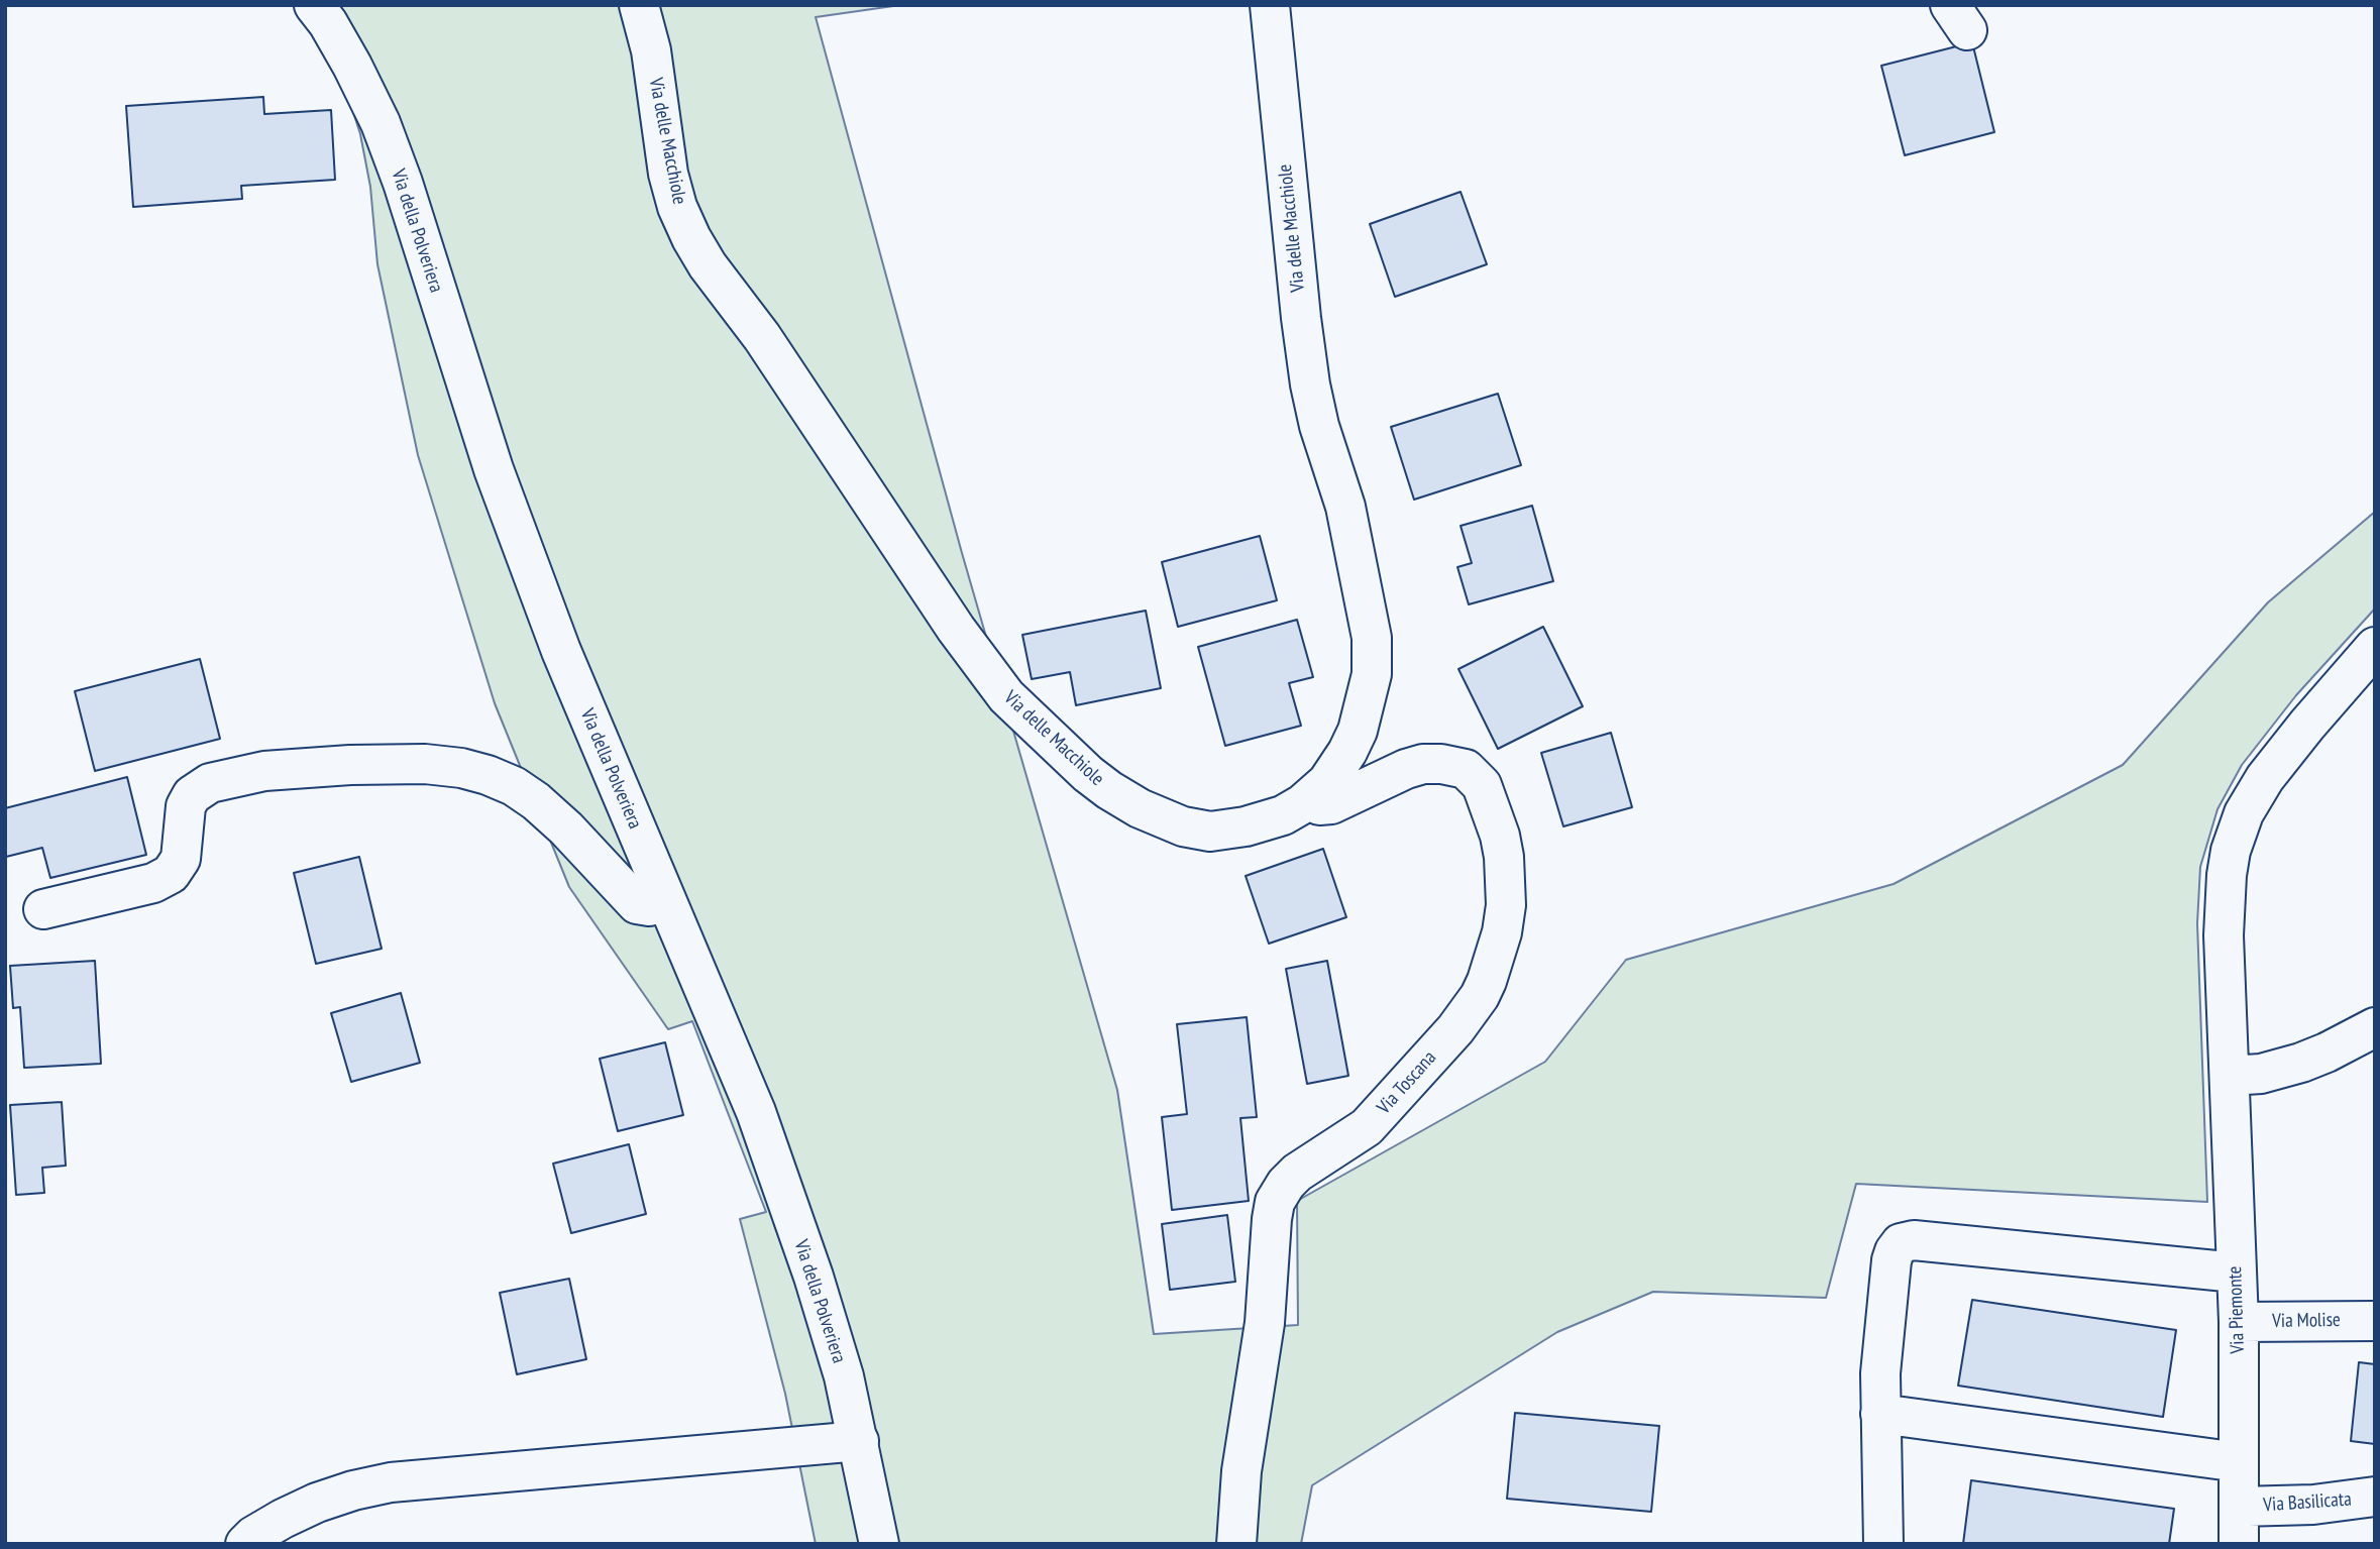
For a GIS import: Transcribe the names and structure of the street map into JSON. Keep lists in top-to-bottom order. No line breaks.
{"streets":{"street":["Via delle Macchiole","Via della Polveriera","Via Toscana","Via Piemonte","Via Molise","Via Basilicata"]},"crossings":[["Via delle Macchiole","Via Toscana"],["Via Piemonte","Via Molise"],["Via Piemonte","Via Basilicata"]]}
